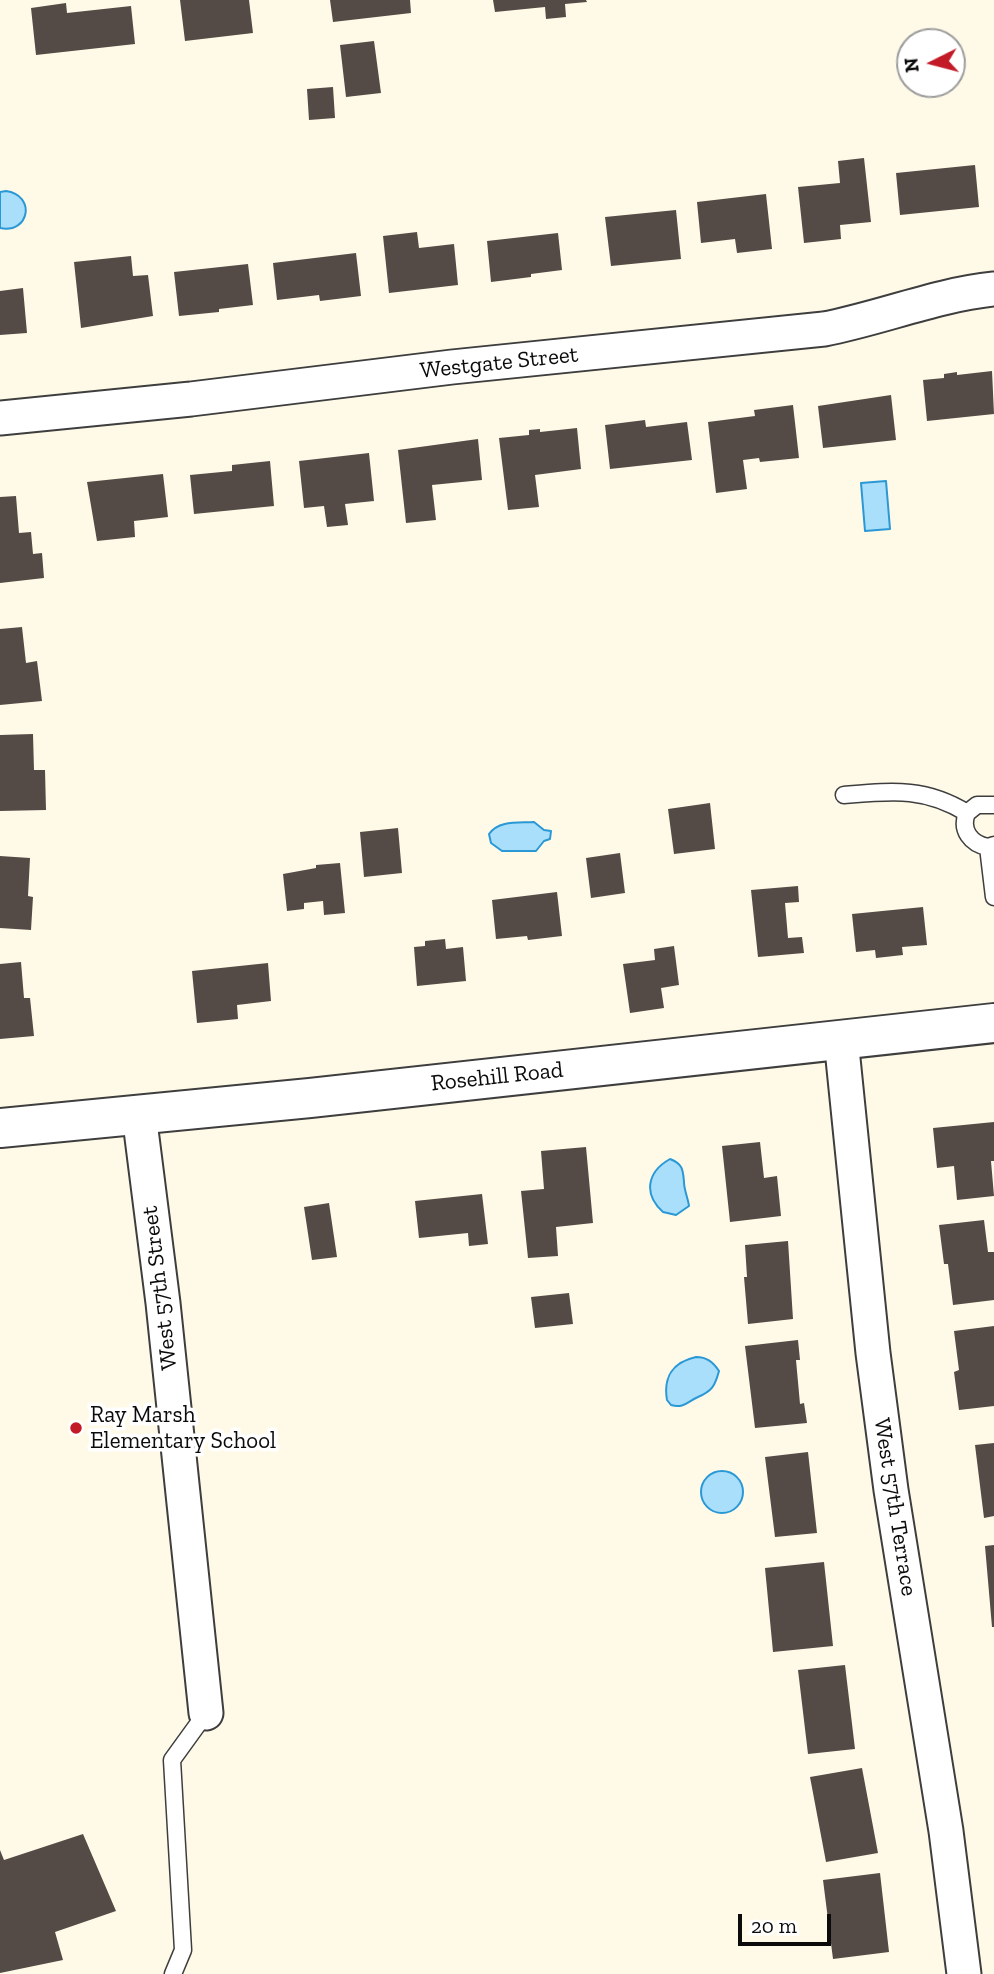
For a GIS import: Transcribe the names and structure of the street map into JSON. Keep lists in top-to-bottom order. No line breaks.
{"streets":{"street":["Westgate Street","Rosehill Road","West 57th Street","West 57th Terrace"]},"crossings":[["Rosehill Road","West 57th Street"],["Rosehill Road","West 57th Terrace"]],"places":["Ray Marsh Elementary School"],"scale_bar":"20 m","north":"left"}
